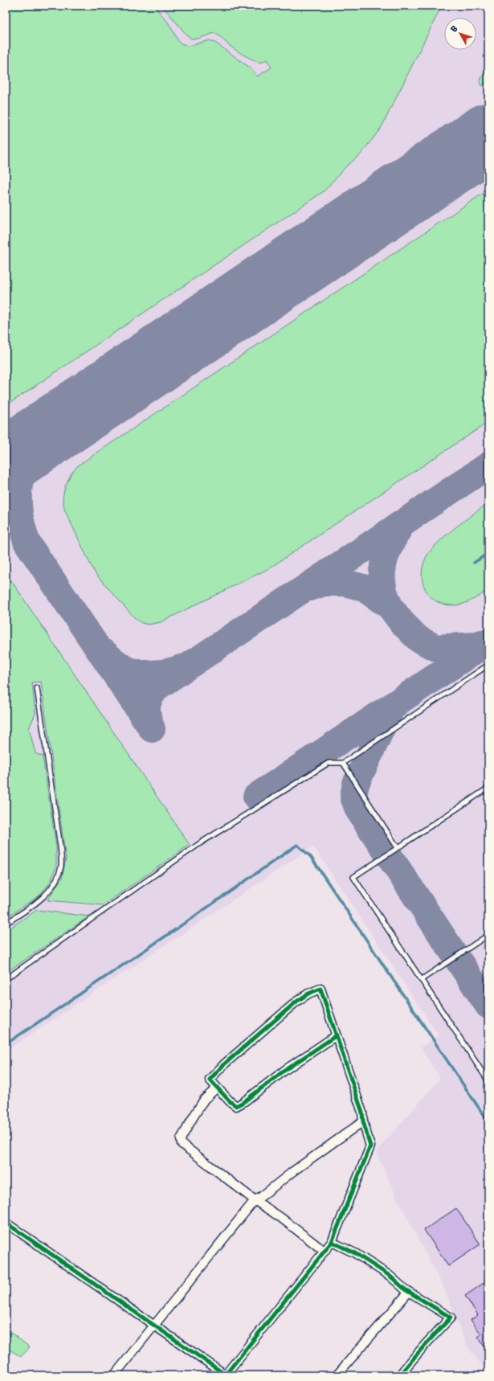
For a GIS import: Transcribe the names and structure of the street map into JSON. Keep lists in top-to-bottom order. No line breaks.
{"north":"top left"}
